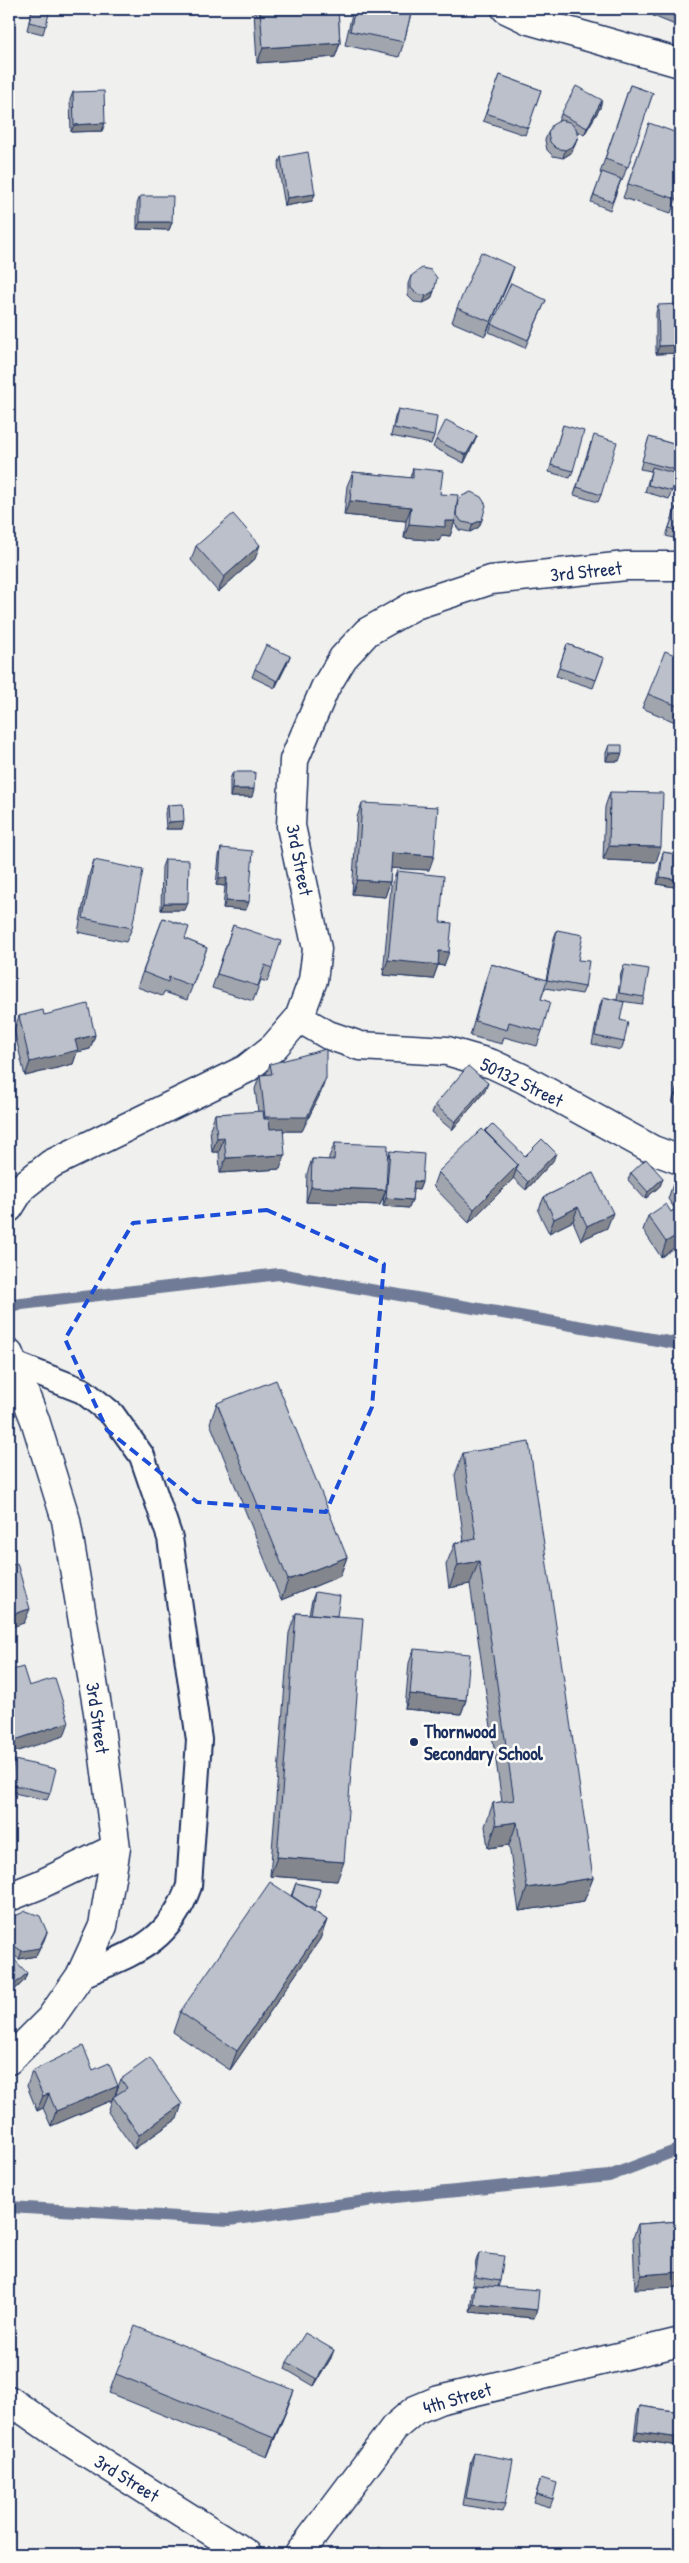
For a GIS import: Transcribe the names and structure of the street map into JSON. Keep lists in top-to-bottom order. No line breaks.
{"streets":{"street":["3rd Street","50132 Street","4th Street"]},"crossings":[["3rd Street","50132 Street"]],"places":["Thornwood Secondary School"]}
